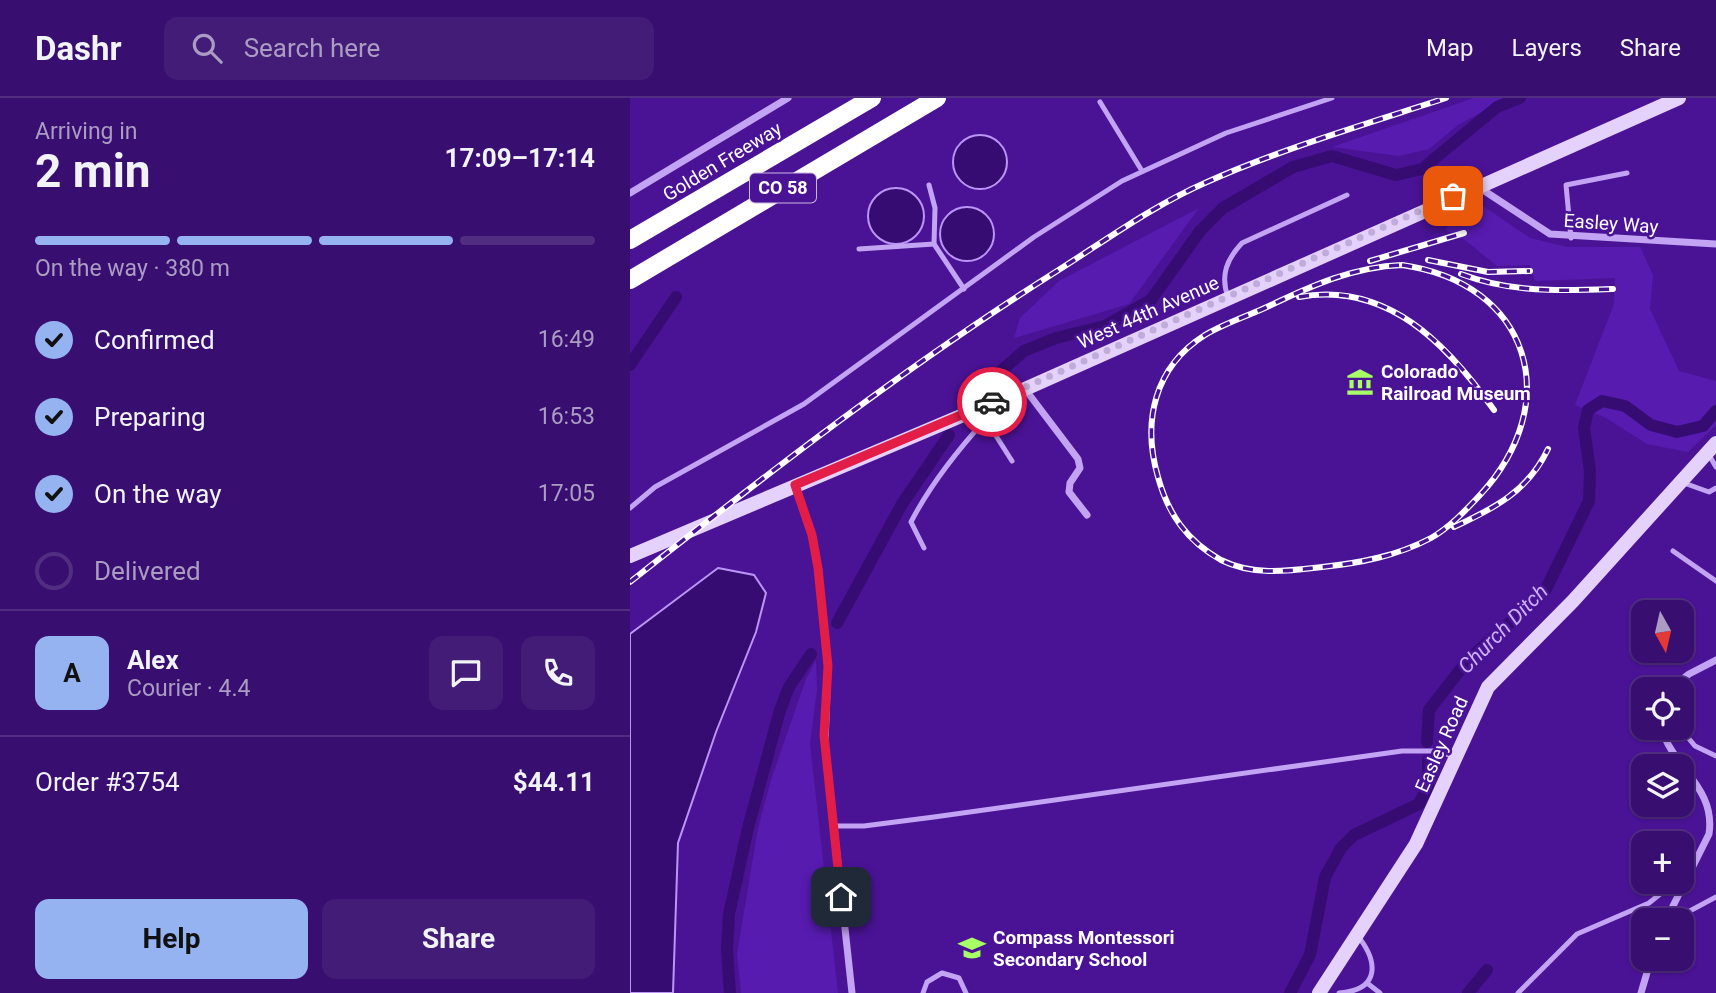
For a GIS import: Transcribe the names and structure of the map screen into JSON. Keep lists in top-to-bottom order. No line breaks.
{"streets":{"highway":["Golden Freeway","CO 58"],"street":["Easley Way","West 44th Avenue","Easley Road"]},"crossings":[["Easley Way","West 44th Avenue"]],"water":["Church Ditch"],"places":{"museum":["Colorado Railroad Museum"],"school or university":["Compass Montessori Secondary School"]},"north":"bottom","page":{"header":"Dashr","search":"Search here","nav":["Map","Layers","Share"],"heading":["2 min","Arriving in","17:09–17:14"],"panel":["Alex","Courier · 4.4","Order #3754","$44.11"],"bar":"On the way · 380 m","list":[["Confirmed","16:49"],["Preparing","16:53"],["On the way","17:05"],"Delivered"],"map_buttons":["+","−"],"round":"A","buttons":["Help","Share"]}}
